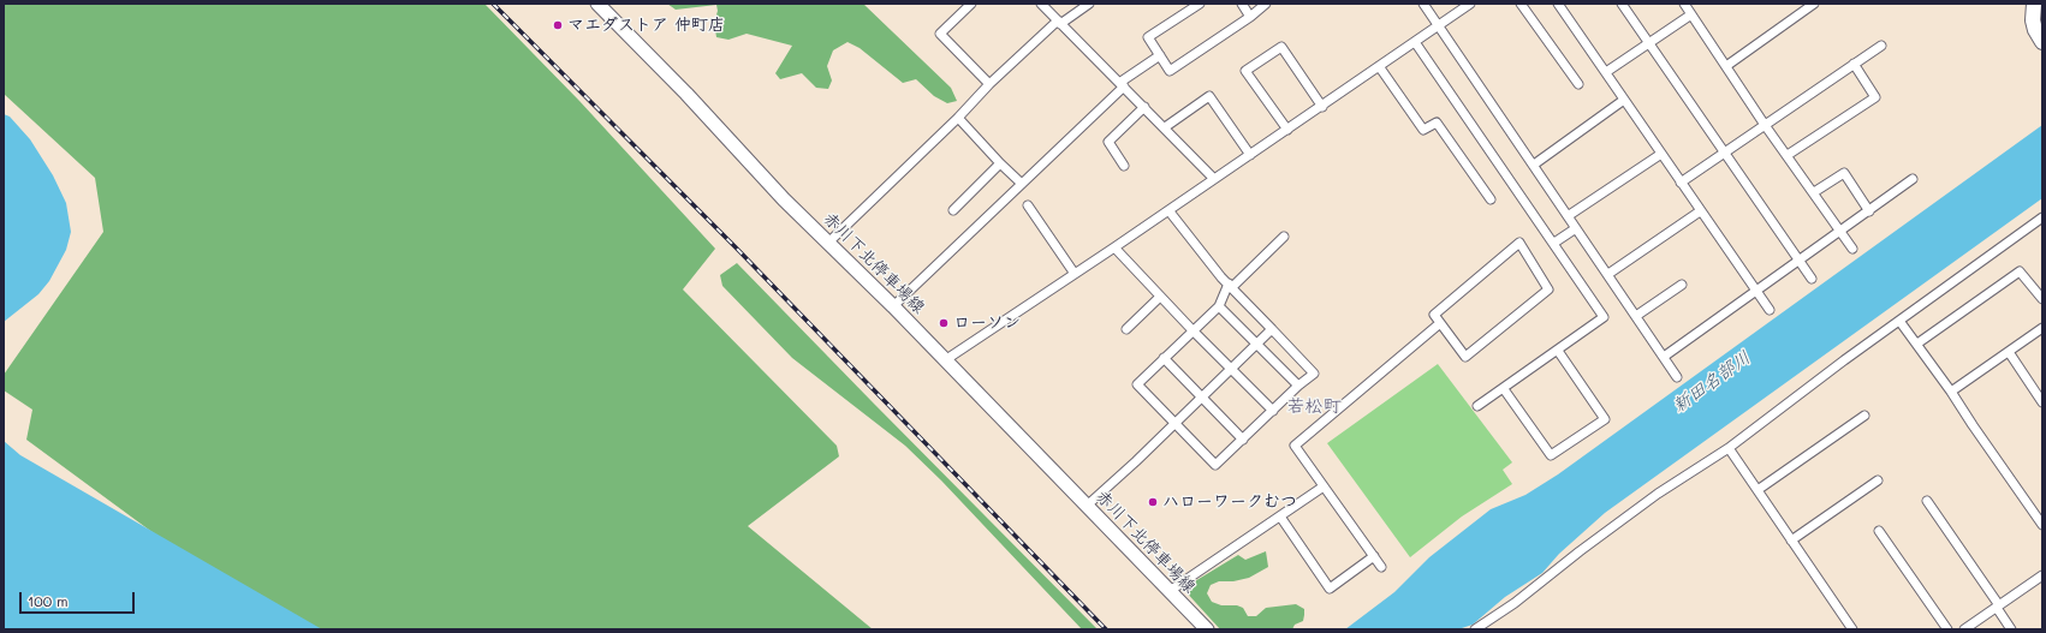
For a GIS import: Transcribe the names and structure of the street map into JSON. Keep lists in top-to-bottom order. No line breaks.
{"streets":{"main road":["赤川下北停車場線"]},"districts":["若松町"],"water":["新田名部川"],"places":["マエダストア 仲町店","ローソン","ハローワークむつ"],"scale_bar":"100 m"}
